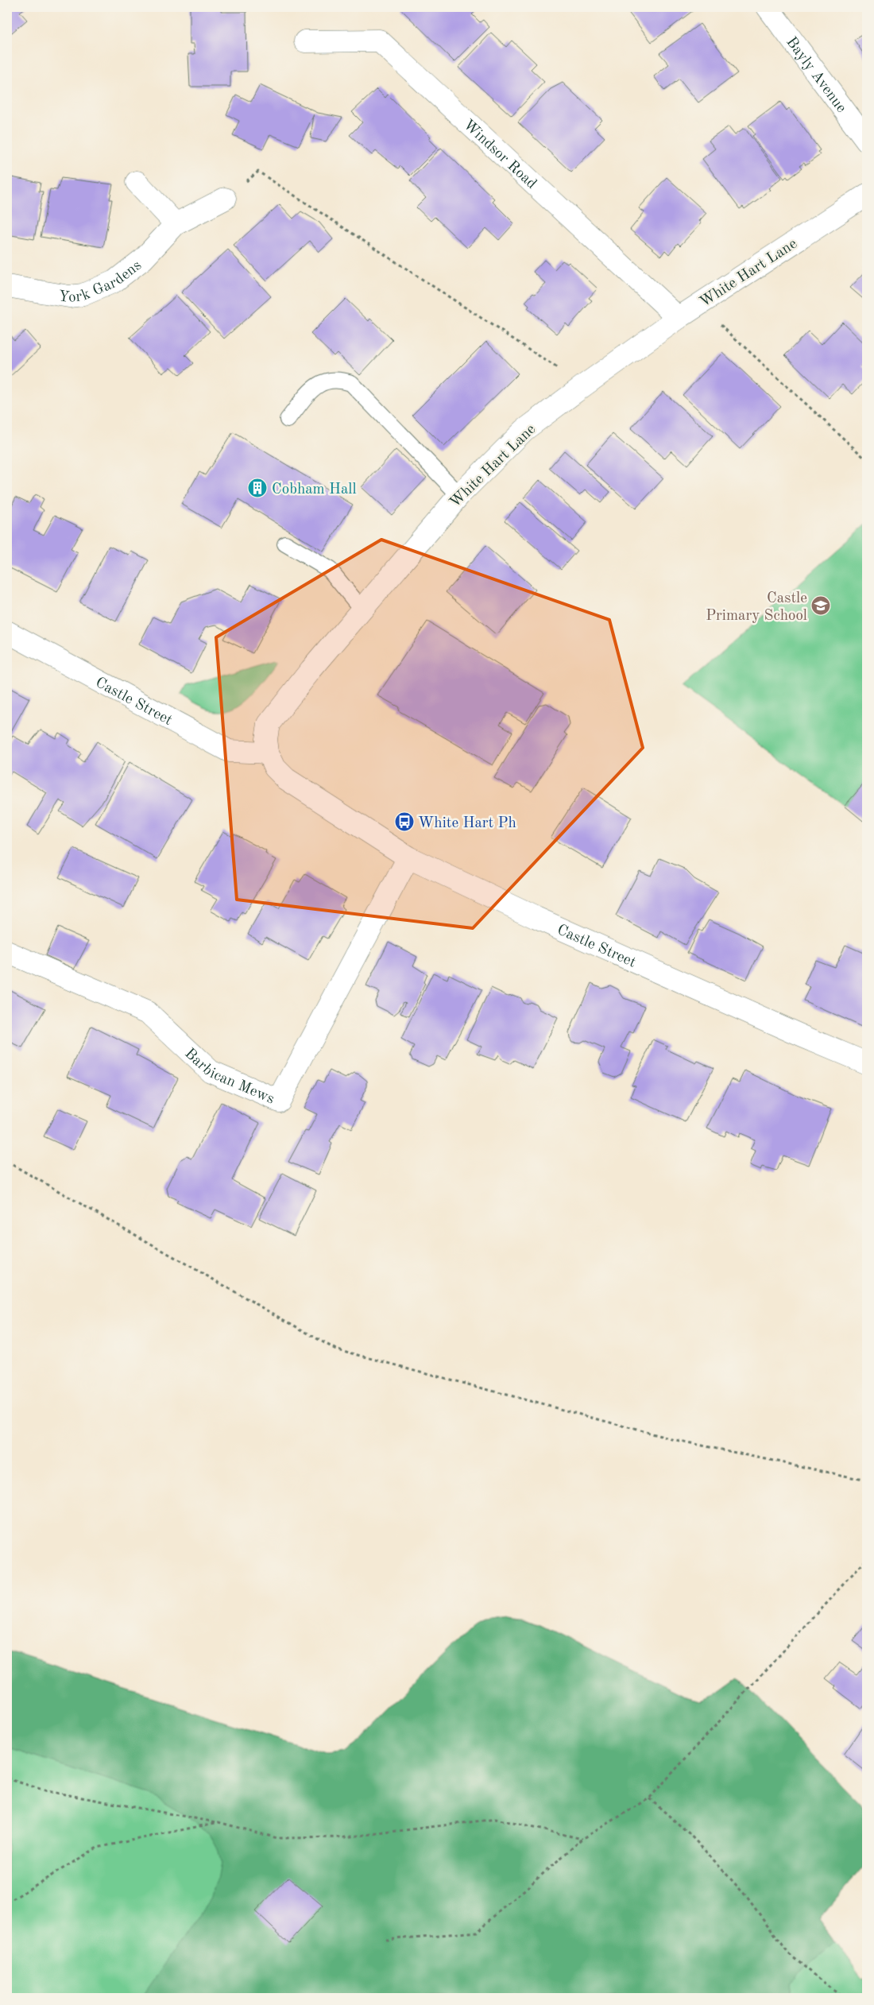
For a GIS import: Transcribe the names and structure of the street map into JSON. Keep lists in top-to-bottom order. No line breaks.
{"streets":{"street":["Bayly Avenue","Windsor Road","White Hart Lane","York Gardens","Castle Street","Barbican Mews"]},"crossings":[["Windsor Road","White Hart Lane"],["White Hart Lane","Castle Street"],["Castle Street","Barbican Mews"]],"places":{"building":["Cobham Hall"],"school or university":["Castle Primary School"],"bus stop":["White Hart Ph"]}}
